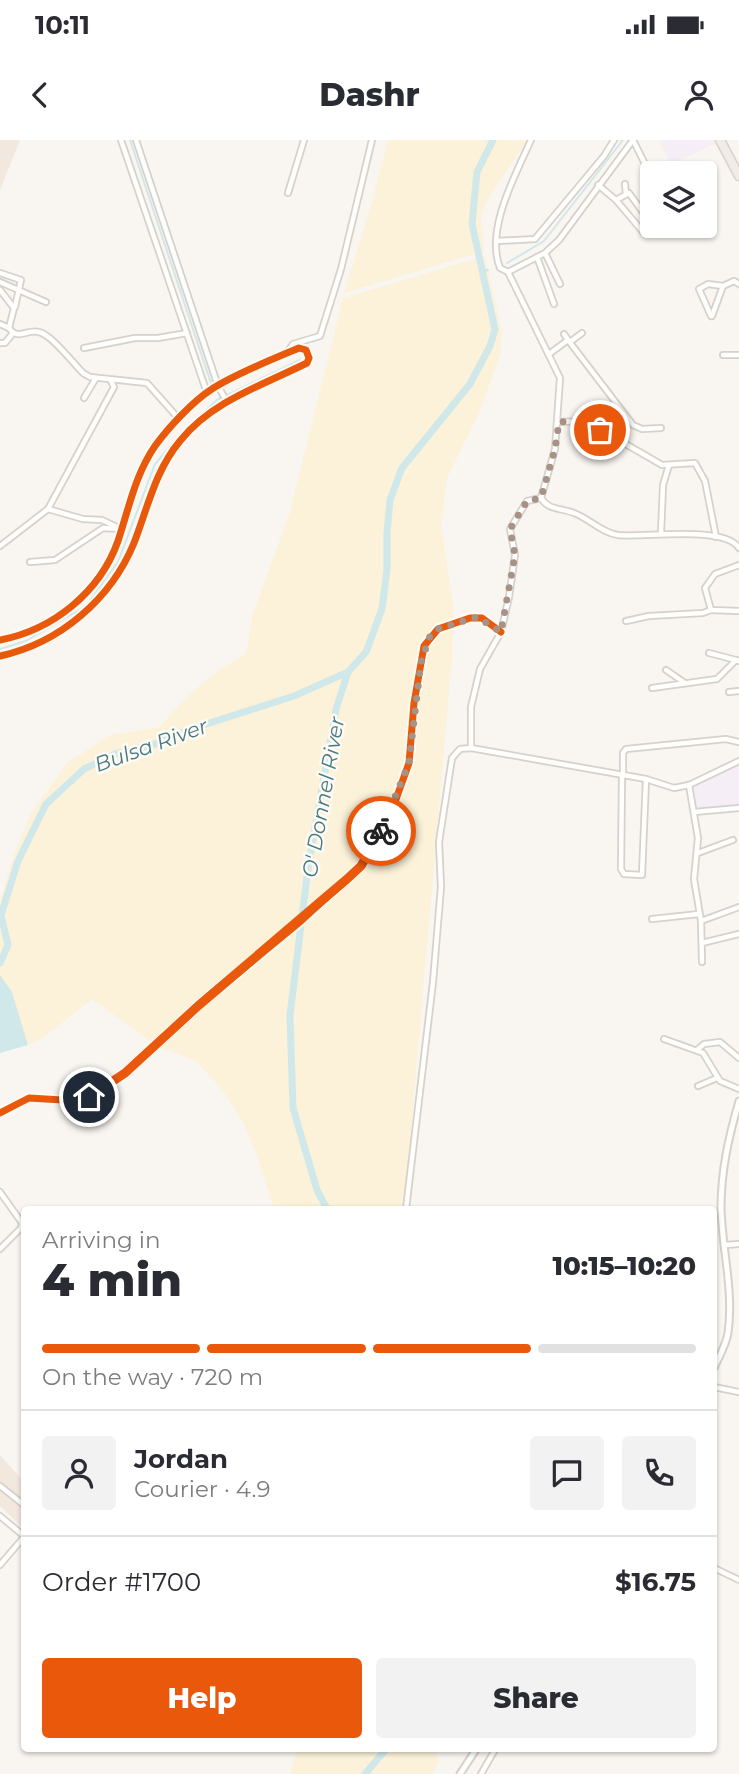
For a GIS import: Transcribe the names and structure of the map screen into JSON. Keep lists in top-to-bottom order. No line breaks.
{"water":["Bulsa River","O' Donnel River"],"page":{"status":"10:11","header":"Dashr","heading":["4 min","Arriving in","10:15–10:20"],"panel":["Jordan","Courier · 4.9","Order #1700","$16.75"],"bar":"On the way · 720 m","buttons":["Help","Share"]}}
